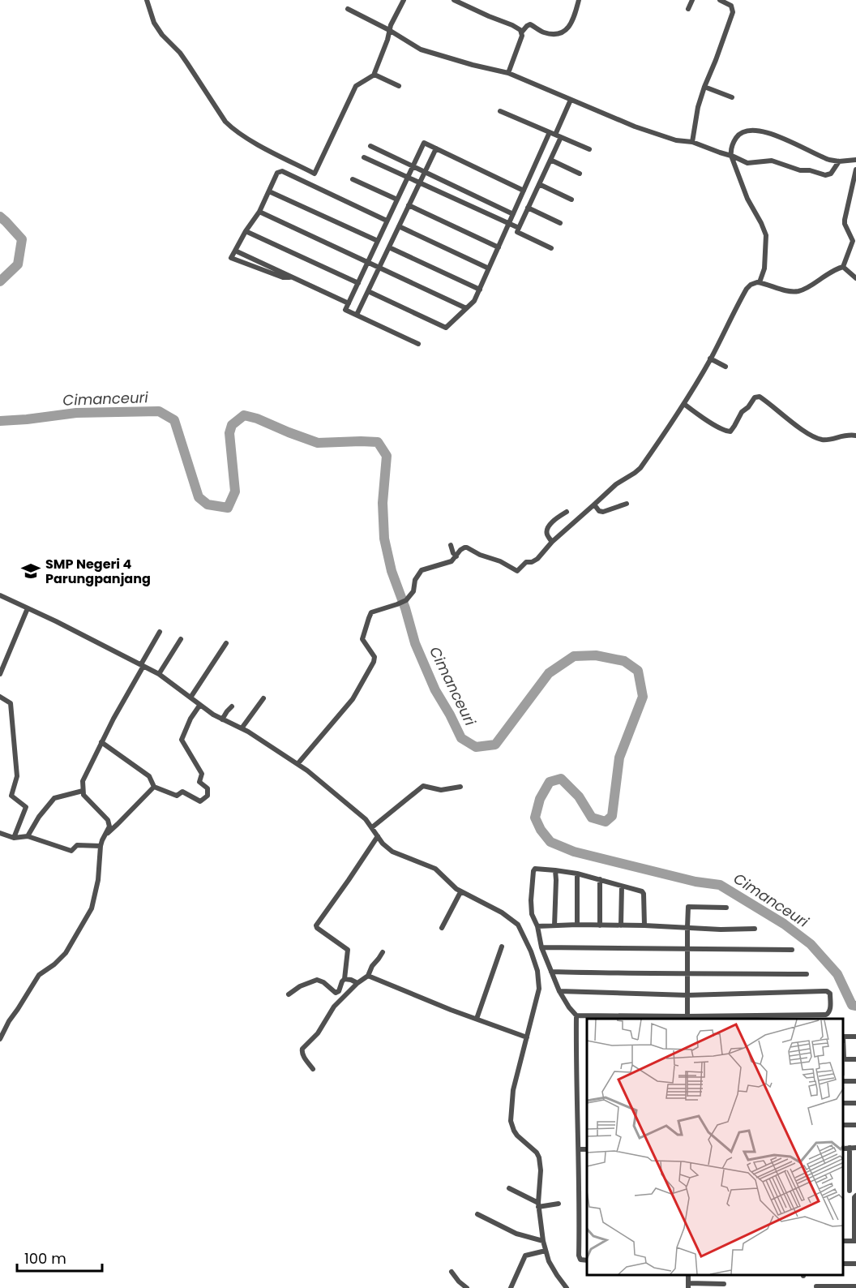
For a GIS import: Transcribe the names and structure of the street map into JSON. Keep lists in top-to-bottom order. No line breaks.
{"water":["Cimanceuri"],"places":{"school or university":["SMP Negeri 4 Parungpanjang"]},"scale_bar":"100 m"}
